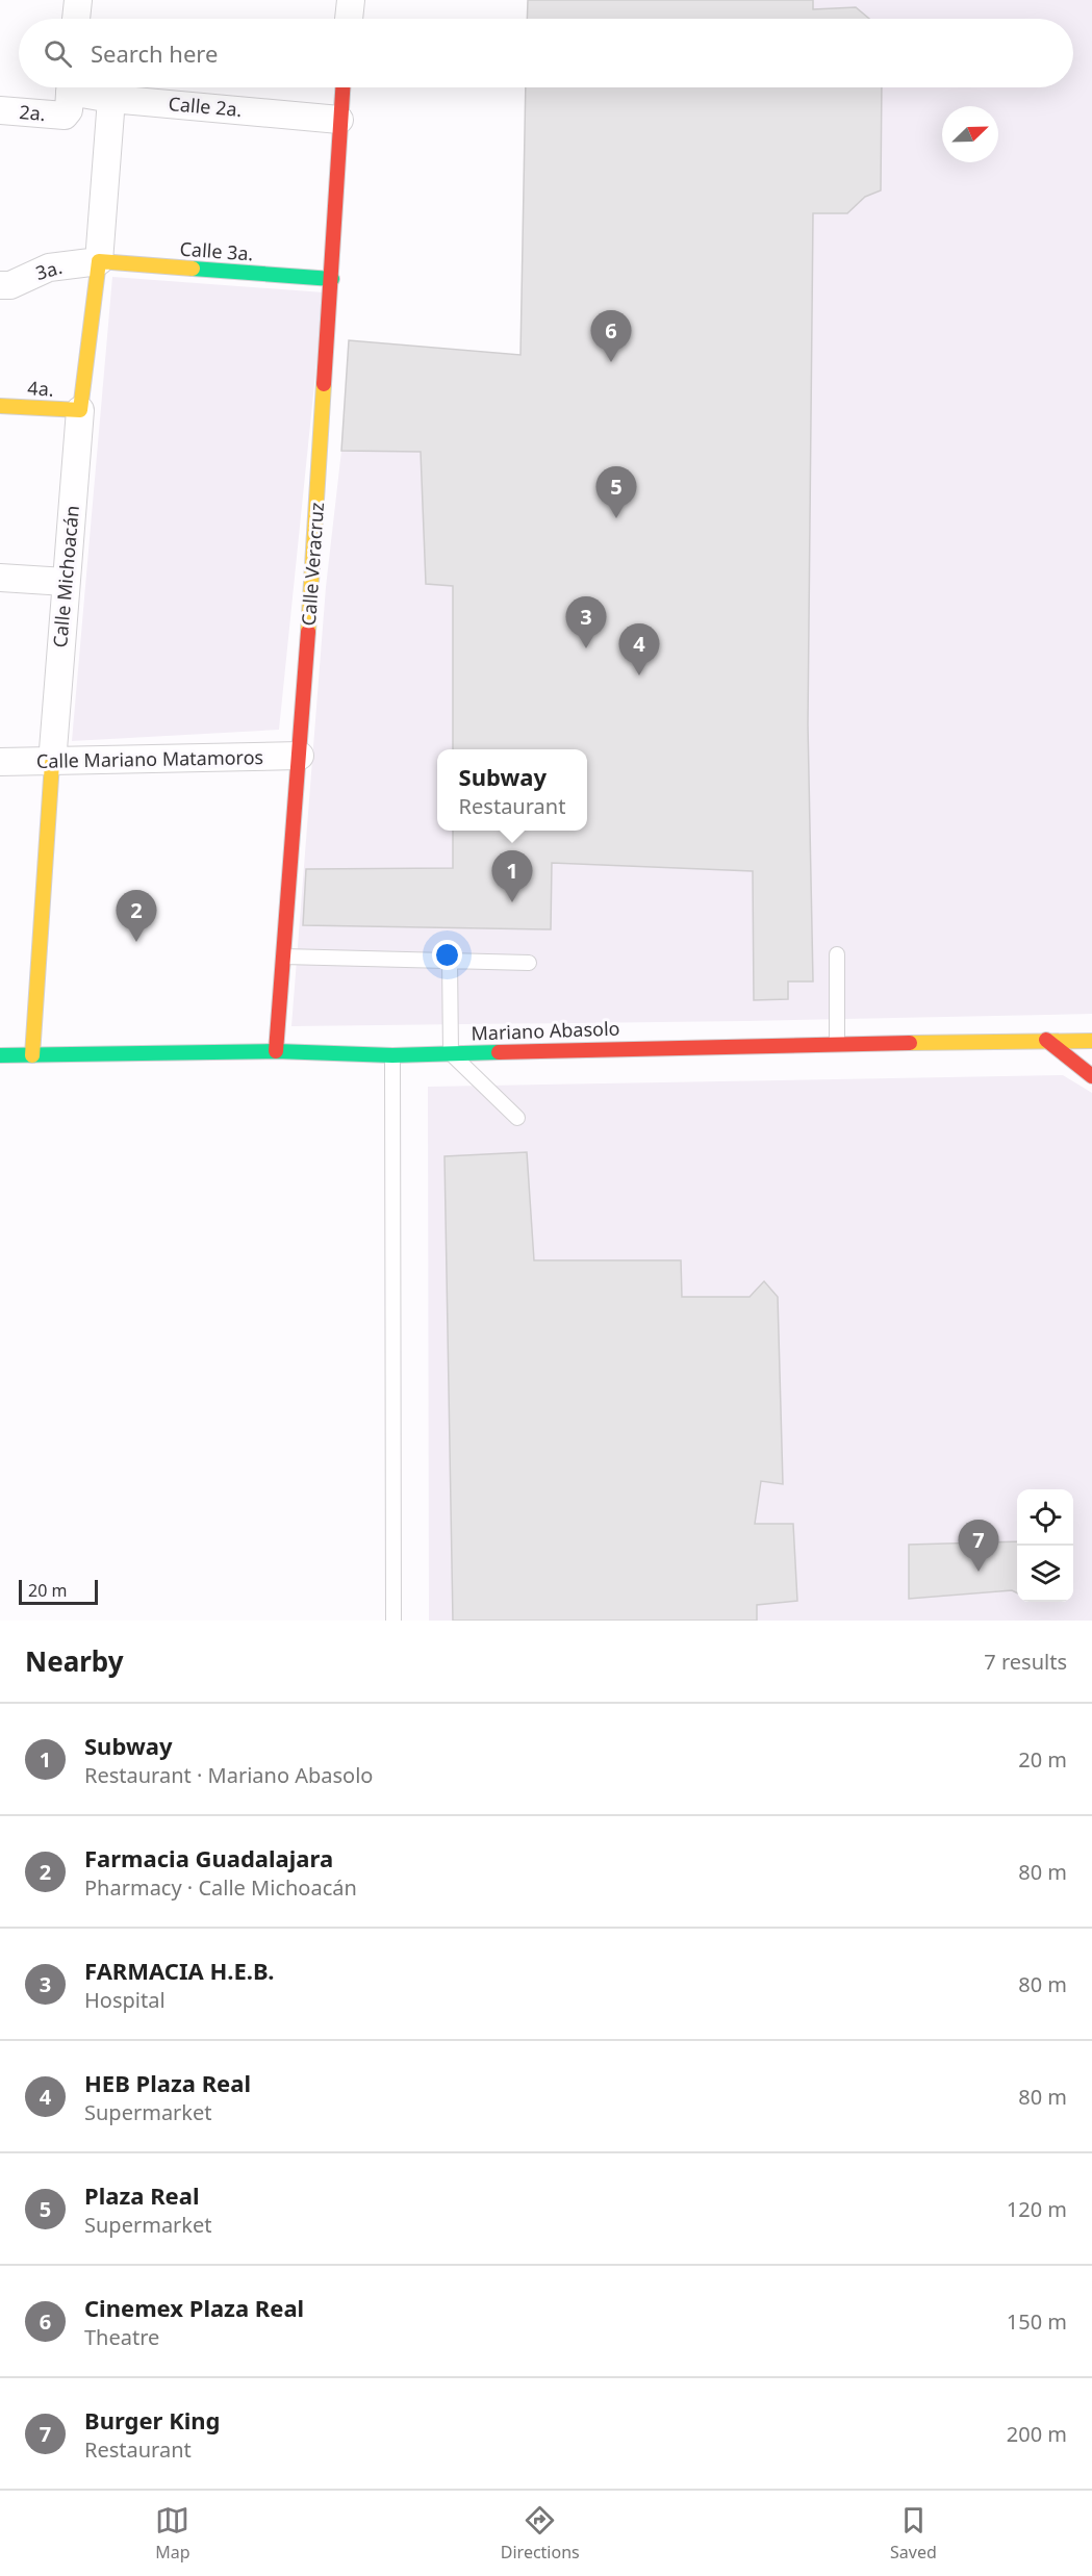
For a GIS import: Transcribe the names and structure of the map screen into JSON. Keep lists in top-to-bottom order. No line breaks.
{"streets":{"street":["Calle 2a.","2a.","Calle 3a.","3a.","4a.","Calle Veracruz","Calle Michoacán","Calle Mariano Matamoros","Mariano Abasolo"]},"crossings":[["Calle 2a.","2a."],["Calle 2a.","Calle Veracruz"],["Calle 2a.","Calle Michoacán"],["Calle 3a.","3a."],["Calle 3a.","Calle Veracruz"],["Calle 3a.","Calle Michoacán"],["3a.","Calle Michoacán"],["4a.","Calle Michoacán"],["Calle Veracruz","Calle Mariano Matamoros"],["Calle Veracruz","Mariano Abasolo"],["Calle Michoacán","Calle Mariano Matamoros"],["Calle Michoacán","Mariano Abasolo"]],"scale_bar":"20 m","north":"top right","page":{"search":"Search here","pins":["6","5","3","4","1","2","7"],"popup":["Subway","Restaurant"],"scale":"20 m","heading":["Nearby","7 results"],"list":[{"mark":"1","name":"Subway","note":"Restaurant · Mariano Abasolo","value":"20 m"},{"mark":"2","name":"Farmacia Guadalajara","note":"Pharmacy · Calle Michoacán","value":"80 m"},{"mark":"3","name":"FARMACIA H.E.B.","note":"Hospital","value":"80 m"},{"mark":"4","name":"HEB Plaza Real","note":"Supermarket","value":"80 m"},{"mark":"5","name":"Plaza Real","note":"Supermarket","value":"120 m"},{"mark":"6","name":"Cinemex Plaza Real","note":"Theatre","value":"150 m"},{"mark":"7","name":"Burger King","note":"Restaurant","value":"200 m"}],"nav":["Map","Directions","Saved"]}}
